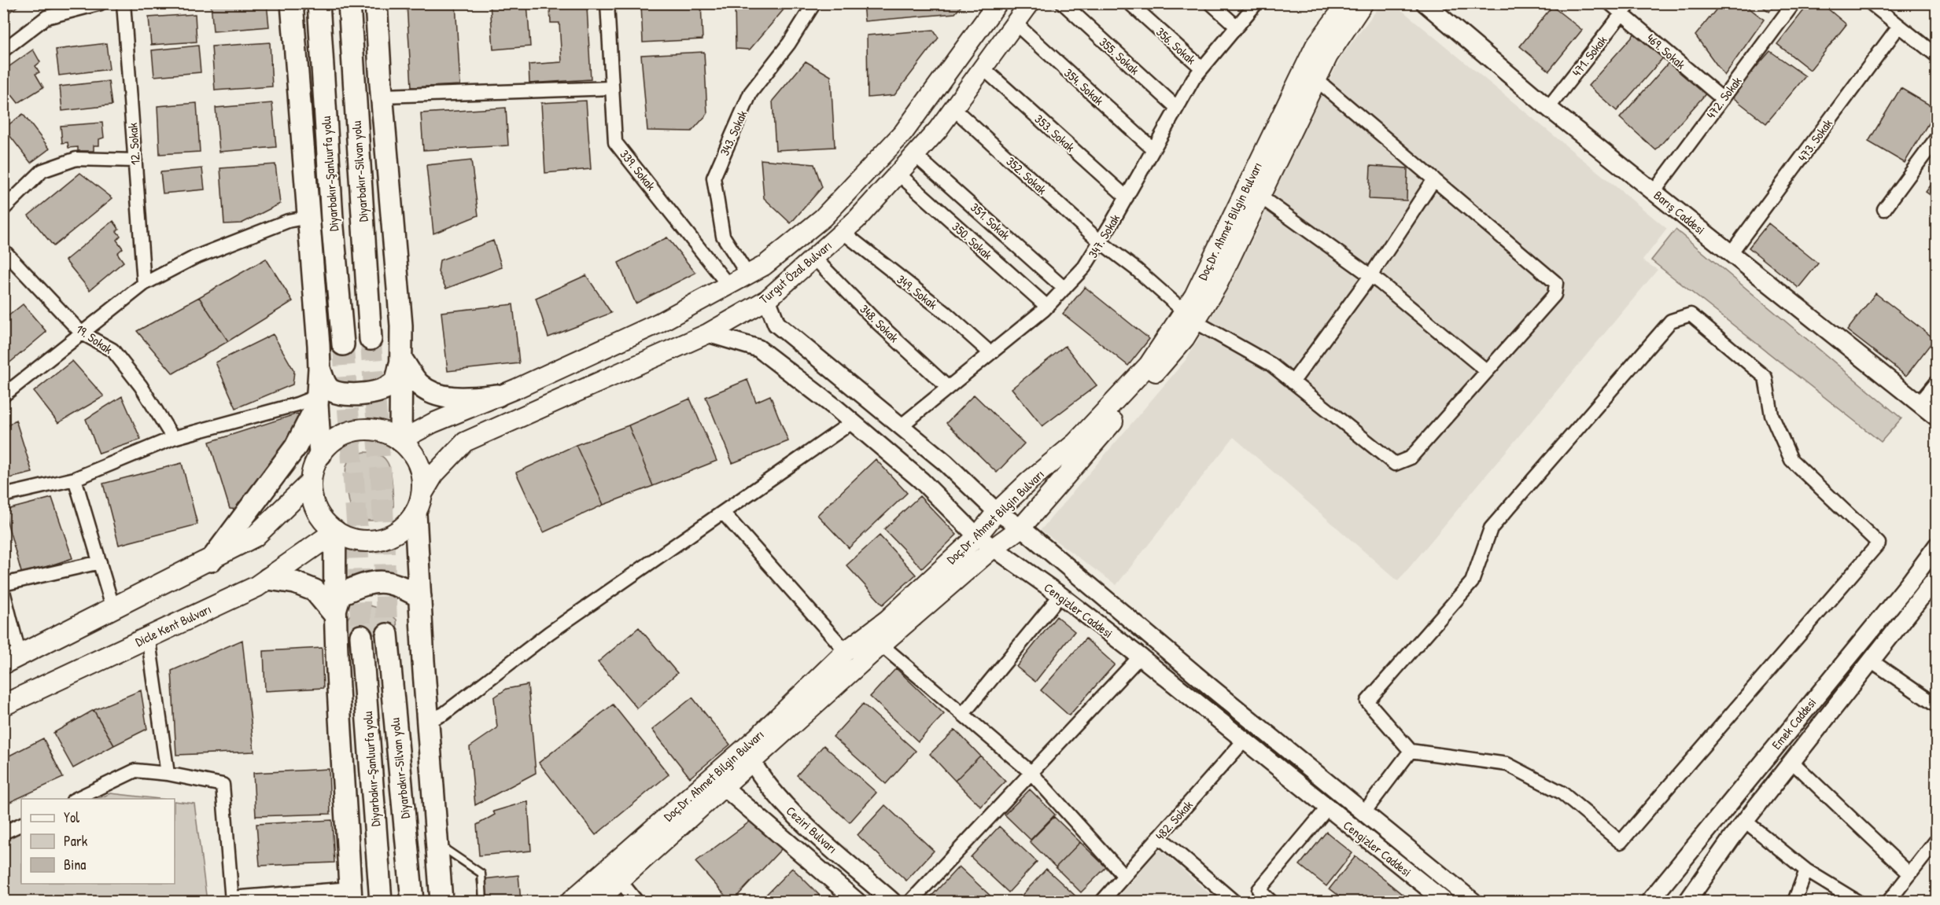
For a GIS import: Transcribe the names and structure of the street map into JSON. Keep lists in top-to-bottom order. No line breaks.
{"streets":{"highway":["Diyarbakır-Silvan yolu","Diyarbakır-Şanlıurfa yolu"],"main road":["Doç.Dr. Ahmet Bilgin Bulvarı","Turgut Özal Bulvarı","Dicle Kent Bulvarı"],"street":["356. Sokak","469. Sokak","355. Sokak","471. Sokak","354. Sokak","472. Sokak","343. Sokak","353. Sokak","473. Sokak","12. Sokak","339. Sokak","352. Sokak","Barış Caddesi","351. Sokak","347. Sokak","350. Sokak","349. Sokak","348. Sokak","19. Sokak","Cengizler Caddesi","Emek Caddesi","482. Sokak","Ceziri Bulvarı"]},"crossings":[["356. Sokak","347. Sokak"],["469. Sokak","471. Sokak"],["469. Sokak","472. Sokak"],["355. Sokak","347. Sokak"],["471. Sokak","Barış Caddesi"],["354. Sokak","347. Sokak"],["354. Sokak","Turgut Özal Bulvarı"],["472. Sokak","Barış Caddesi"],["343. Sokak","Turgut Özal Bulvarı"],["353. Sokak","347. Sokak"],["353. Sokak","Turgut Özal Bulvarı"],["473. Sokak","Barış Caddesi"],["339. Sokak","Turgut Özal Bulvarı"],["352. Sokak","Doç.Dr. Ahmet Bilgin Bulvarı"],["352. Sokak","347. Sokak"],["352. Sokak","Turgut Özal Bulvarı"],["351. Sokak","347. Sokak"],["351. Sokak","Turgut Özal Bulvarı"],["Doç.Dr. Ahmet Bilgin Bulvarı","Cengizler Caddesi"],["Doç.Dr. Ahmet Bilgin Bulvarı","Ceziri Bulvarı"],["347. Sokak","350. Sokak"],["347. Sokak","349. Sokak"],["347. Sokak","348. Sokak"],["347. Sokak","Cengizler Caddesi"],["350. Sokak","Turgut Özal Bulvarı"],["Turgut Özal Bulvarı","349. Sokak"],["Turgut Özal Bulvarı","348. Sokak"],["Turgut Özal Bulvarı","Cengizler Caddesi"],["Turgut Özal Bulvarı","Dicle Kent Bulvarı"],["Cengizler Caddesi","482. Sokak"]],"legend":["Yol","Park","Bina"]}
